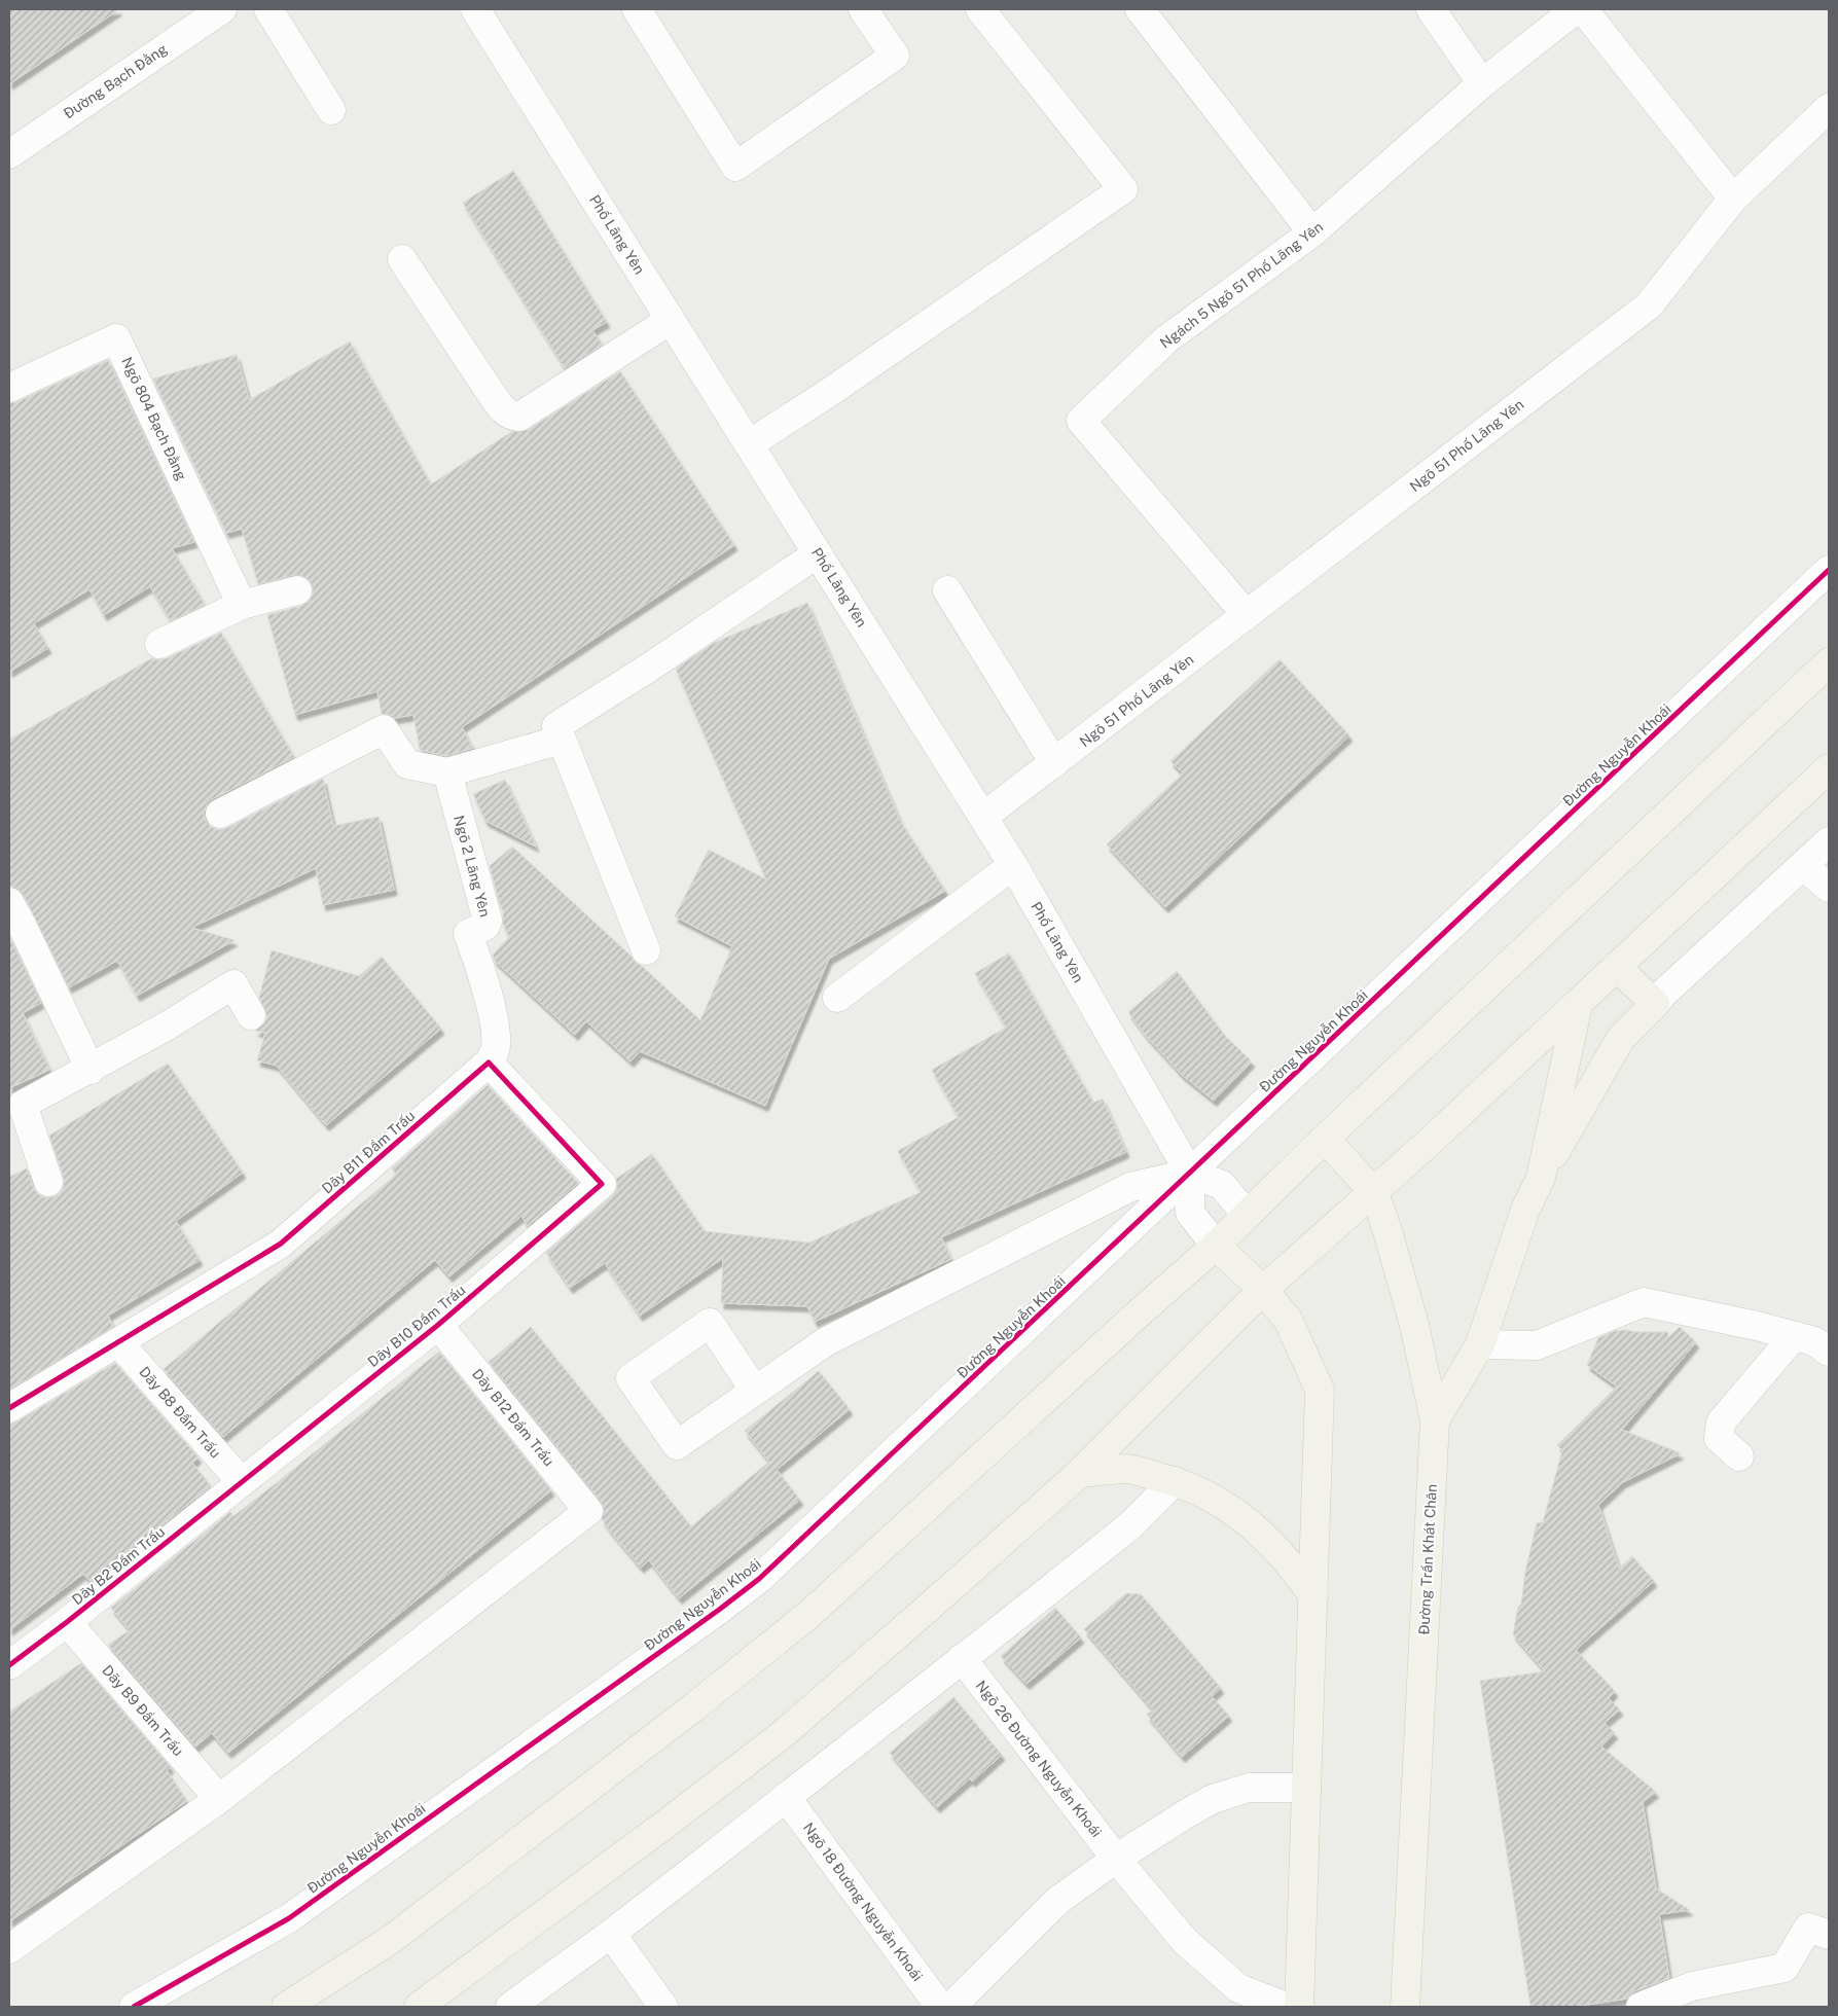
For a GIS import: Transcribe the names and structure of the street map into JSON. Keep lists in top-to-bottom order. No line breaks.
{"streets":{"main road":["Đường Trần Khát Chân"],"street":["Đường Bạch Đằng","Phố Lãng Yên","Ngách 5 Ngõ 51 Phố Lãng Yên","Ngõ 804 Bạch Đằng","Ngõ 51 Phố Lãng Yên","Đường Nguyễn Khoái","Ngõ 2 Lãng Yên","Dãy B11 Đầm Trấu","Dãy B10 Đầm Trấu","Dãy B8 Đầm Trấu","Dãy B12 Đầm Trấu","Dãy B2 Đầm Trấu","Dãy B9 Đầm Trấu","Ngõ 26 Đường Nguyễn Khoái","Ngõ 18 Đường Nguyễn Khoái"]},"crossings":[["Phố Lãng Yên","Ngõ 51 Phố Lãng Yên"],["Phố Lãng Yên","Đường Nguyễn Khoái"],["Ngách 5 Ngõ 51 Phố Lãng Yên","Ngõ 51 Phố Lãng Yên"],["Ngõ 2 Lãng Yên","Dãy B11 Đầm Trấu"],["Ngõ 2 Lãng Yên","Dãy B10 Đầm Trấu"],["Dãy B11 Đầm Trấu","Dãy B10 Đầm Trấu"],["Dãy B11 Đầm Trấu","Dãy B8 Đầm Trấu"],["Dãy B10 Đầm Trấu","Dãy B8 Đầm Trấu"],["Dãy B10 Đầm Trấu","Dãy B12 Đầm Trấu"],["Dãy B10 Đầm Trấu","Dãy B2 Đầm Trấu"],["Dãy B8 Đầm Trấu","Dãy B2 Đầm Trấu"],["Dãy B12 Đầm Trấu","Dãy B9 Đầm Trấu"],["Dãy B2 Đầm Trấu","Dãy B9 Đầm Trấu"]]}
